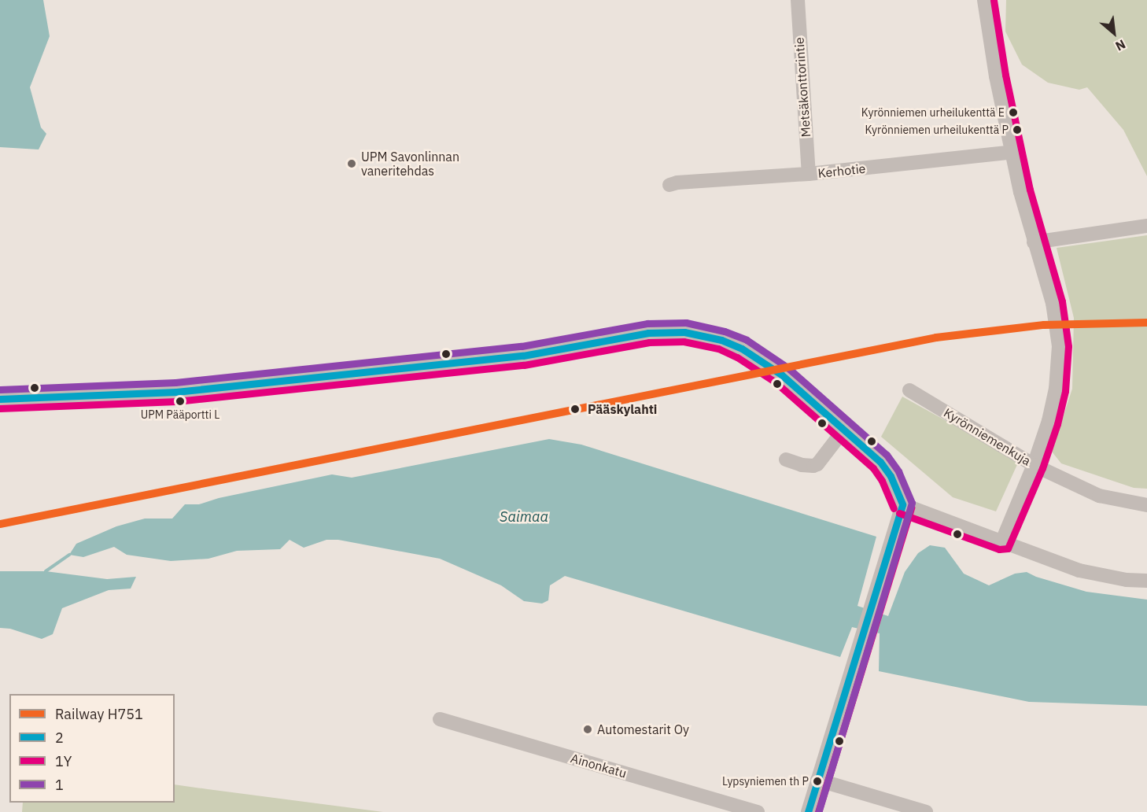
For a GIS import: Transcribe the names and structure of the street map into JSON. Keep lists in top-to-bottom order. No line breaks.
{"streets":{"street":["Metsäkonttorintie","Kerhotie","Kyrönniemenkuja","Ainonkatu"]},"crossings":[["Metsäkonttorintie","Kerhotie"]],"water":["Saimaa"],"places":["Kyrönniemen urheilukenttä E","Kyrönniemen urheilukenttä P","UPM Savonlinnan vaneritehdas","UPM Pääportti L","Pääskylahti","Automestarit Oy","Lypsyniemen th P"],"lines":["transit line 1Y","rail line H751","transit line 1","transit line 2"],"legend":["Railway H751","2","1Y","1"],"north":"bottom right"}
